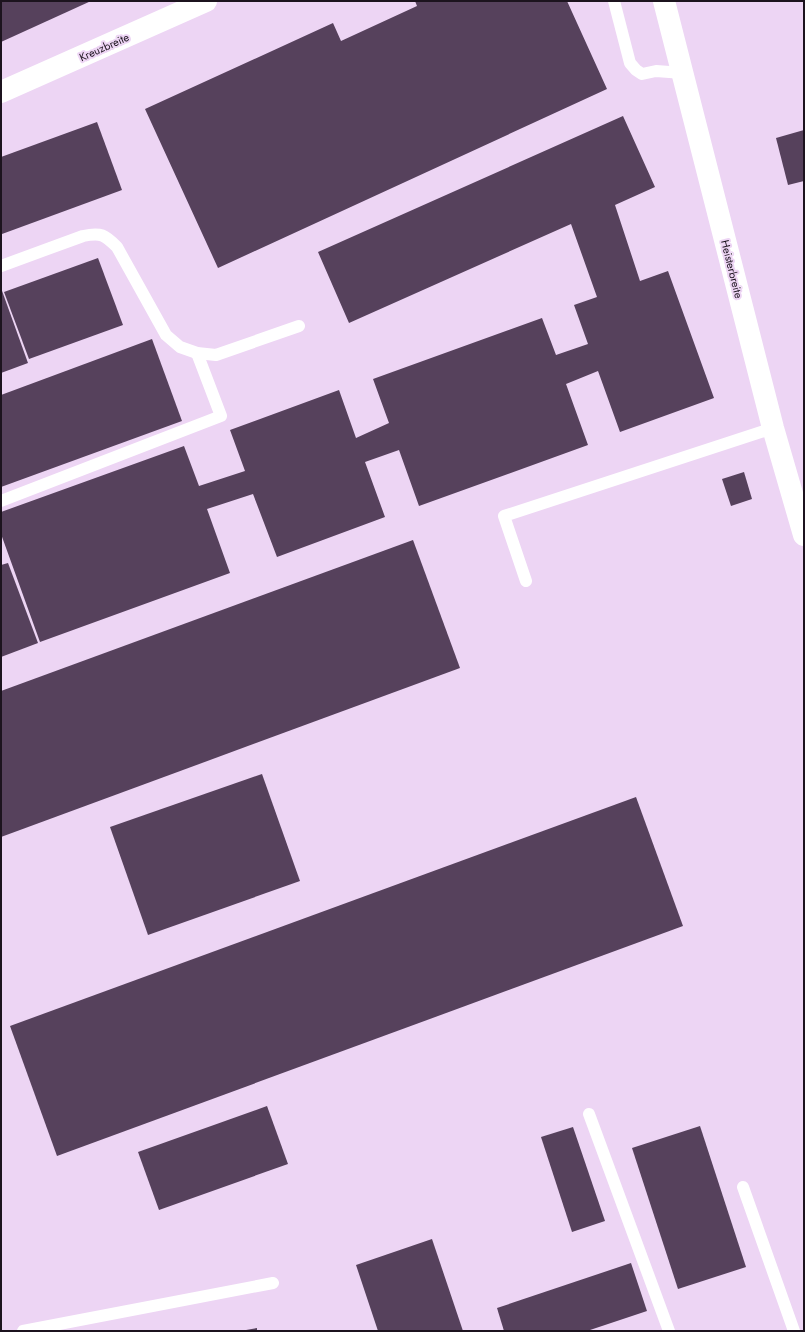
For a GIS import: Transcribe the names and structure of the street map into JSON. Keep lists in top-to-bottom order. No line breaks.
{"streets":{"street":["Kreuzbreite","Heisterbreite"]}}
